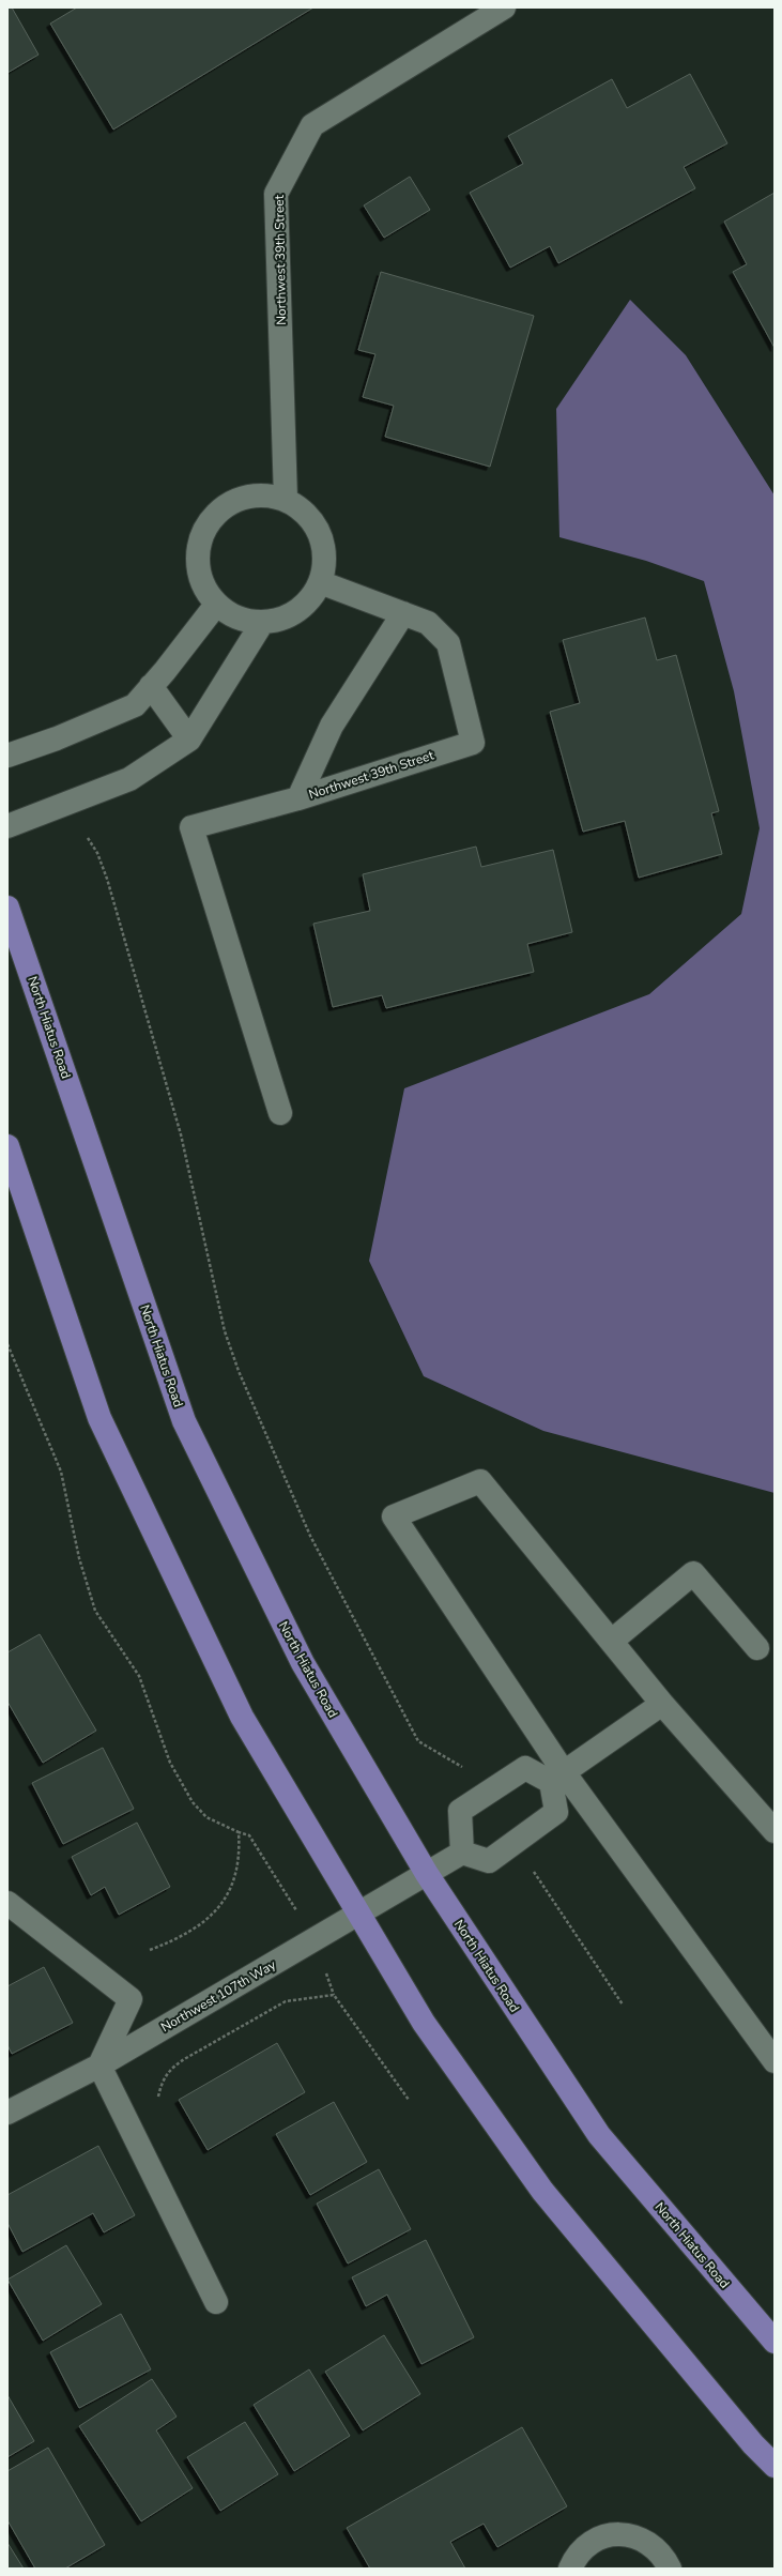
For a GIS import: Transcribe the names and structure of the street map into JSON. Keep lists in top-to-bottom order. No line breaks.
{"streets":{"main road":["North Hiatus Road"],"street":["Northwest 39th Street","Northwest 107th Way"]},"crossings":[["North Hiatus Road","Northwest 107th Way"]]}
